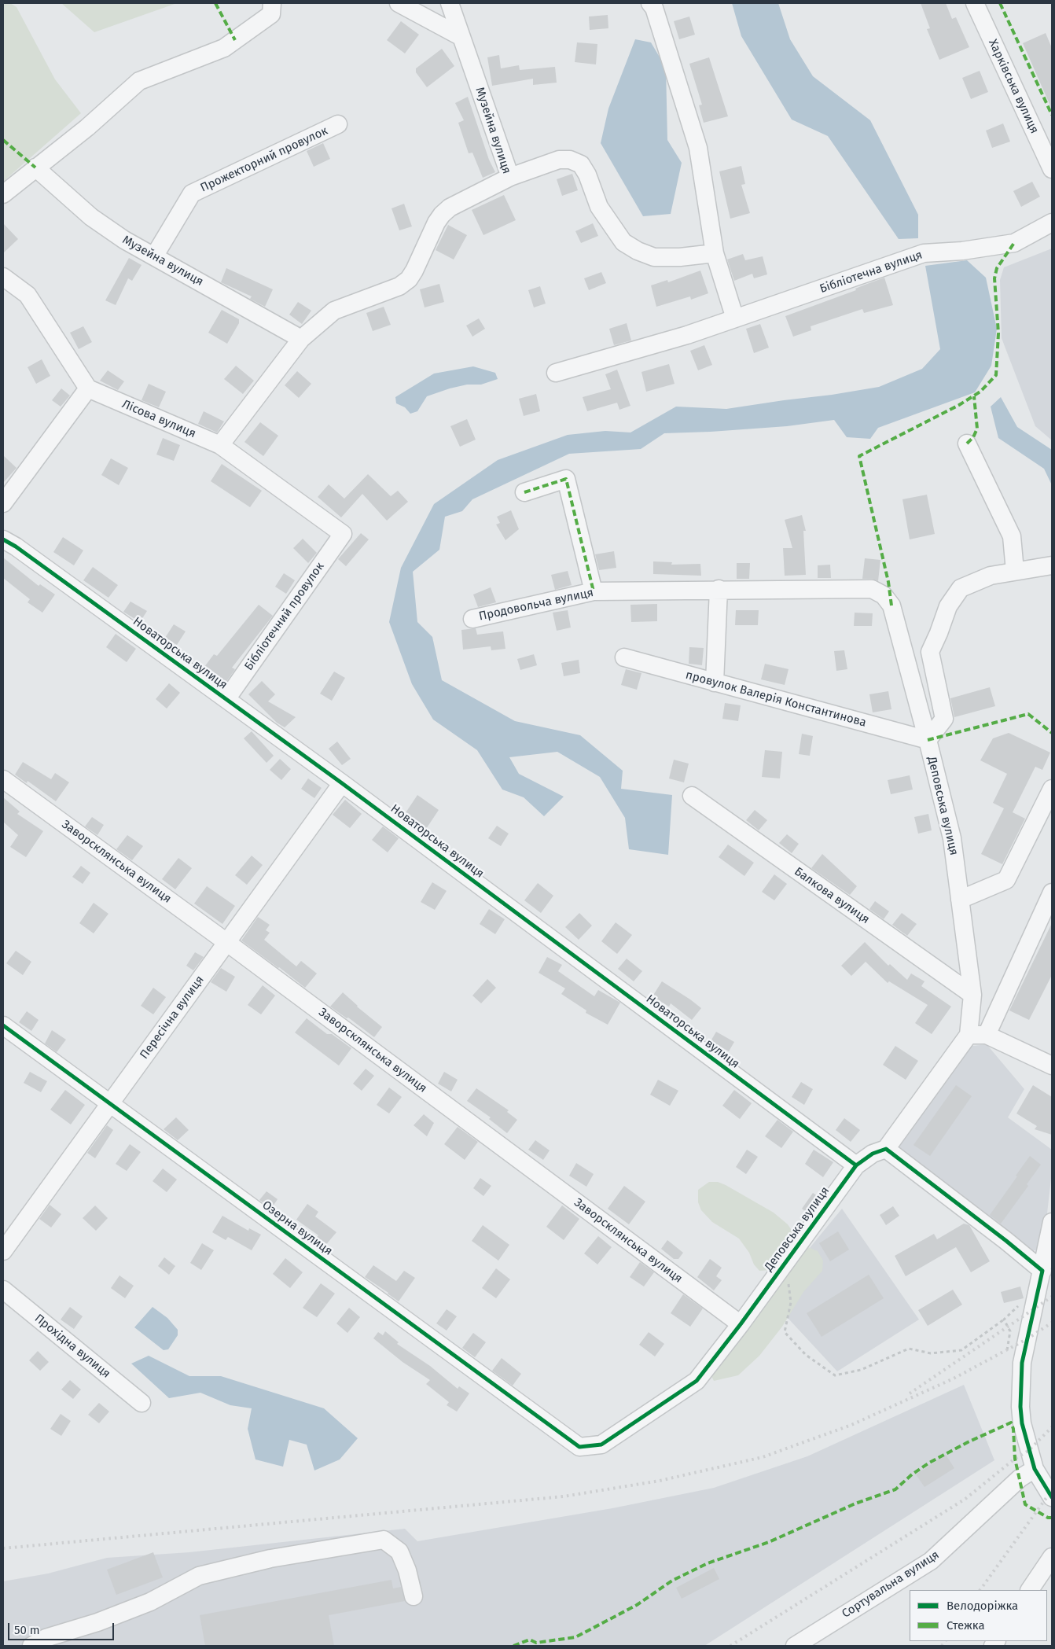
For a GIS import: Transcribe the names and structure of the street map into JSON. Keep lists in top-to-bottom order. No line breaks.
{"streets":{"street":["Харківська вулиця","Музейна вулиця","Прожекторний провулок","Бібліотечна вулиця","Лісова вулиця","Продовольча вулиця","Бібліотечний провулок","Новаторська вулиця","провулок Валерія Константинова","Деповська вулиця","Заворсклянська вулиця","Балкова вулиця","Пересічна вулиця","Озерна вулиця","Прохідна вулиця","Сортувальна вулиця"]},"crossings":[["Музейна вулиця","Прожекторний провулок"],["Музейна вулиця","Лісова вулиця"],["Лісова вулиця","Бібліотечний провулок"],["Продовольча вулиця","Деповська вулиця"],["Бібліотечний провулок","Новаторська вулиця"],["Новаторська вулиця","Деповська вулиця"],["Новаторська вулиця","Пересічна вулиця"],["провулок Валерія Константинова","Деповська вулиця"],["Деповська вулиця","Заворсклянська вулиця"],["Деповська вулиця","Балкова вулиця"],["Деповська вулиця","Озерна вулиця"],["Заворсклянська вулиця","Пересічна вулиця"],["Пересічна вулиця","Озерна вулиця"]],"legend":["Велодоріжка","Стежка"],"scale_bar":"50 m"}
